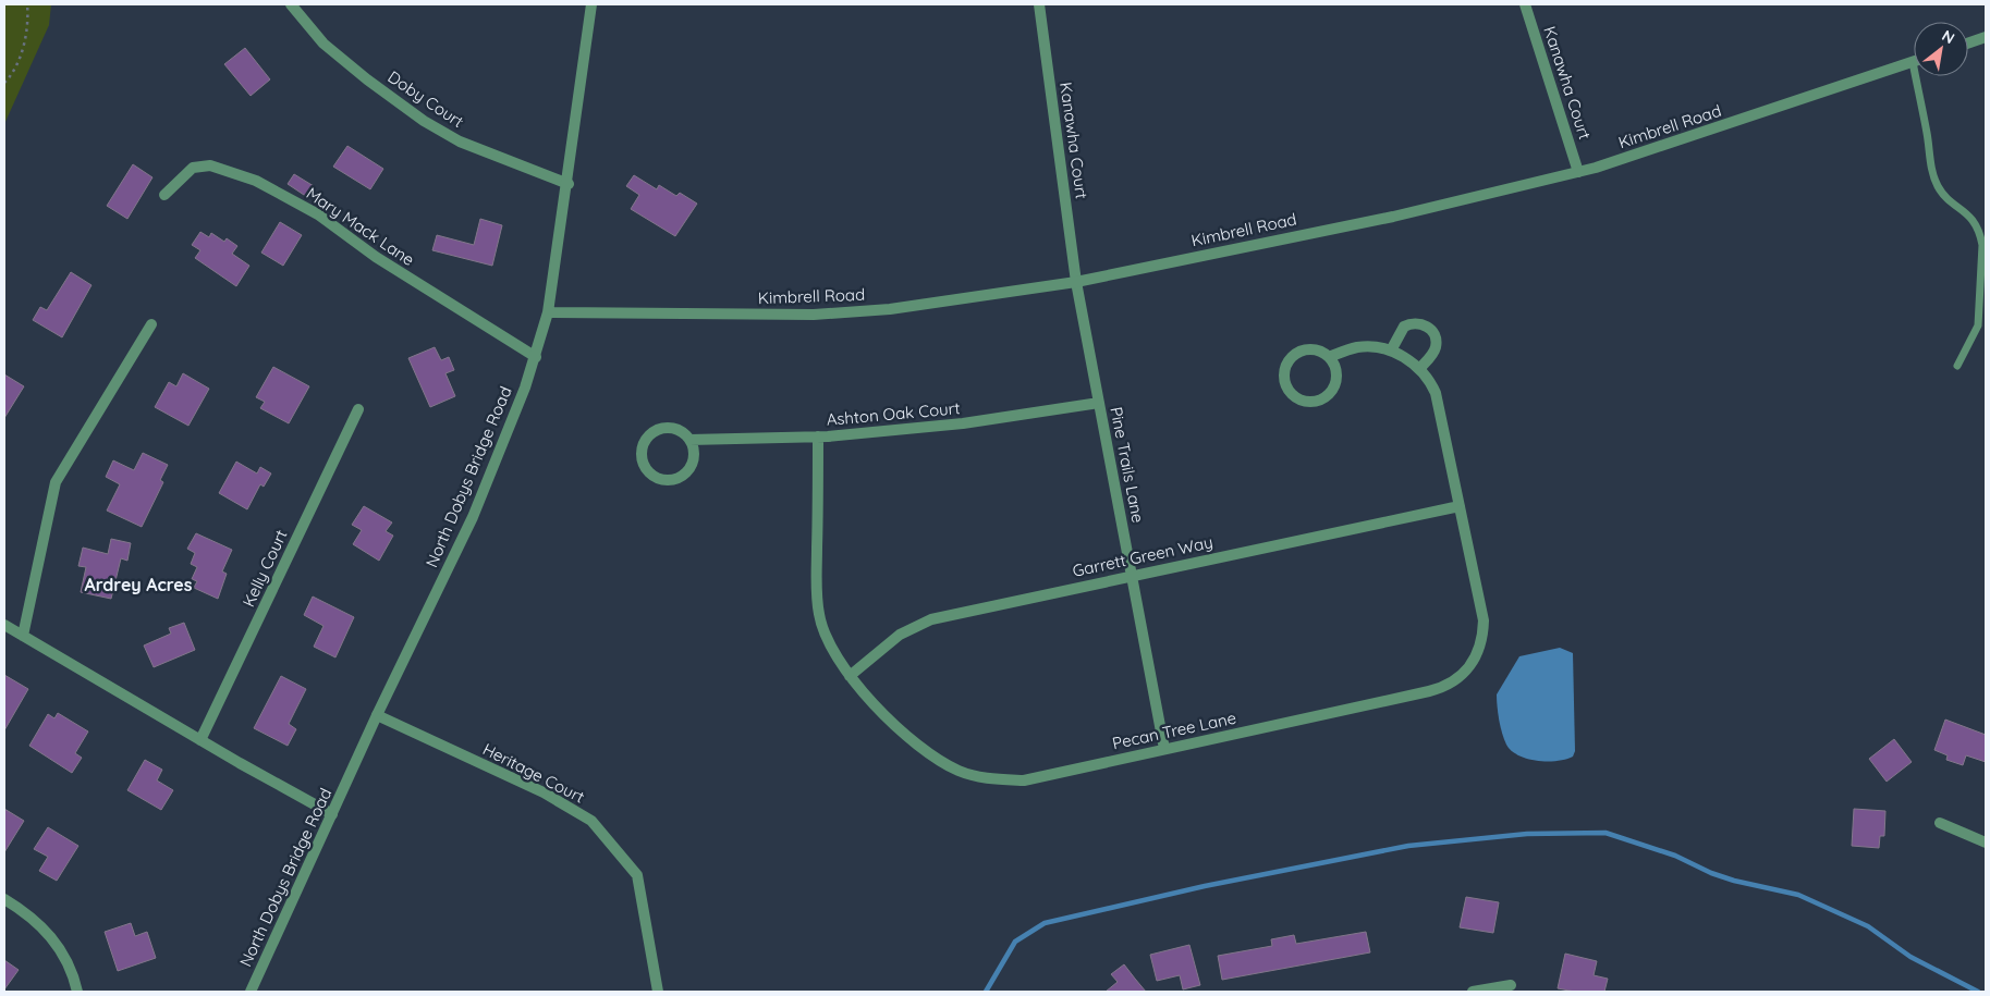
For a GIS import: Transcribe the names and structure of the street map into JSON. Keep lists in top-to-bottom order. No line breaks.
{"streets":{"street":["Kanawha Court","Doby Court","Kimbrell Road","Mary Mack Lane","Ashton Oak Court","Pine Trails Lane","North Dobys Bridge Road","Garrett Green Way","Kelly Court","Pecan Tree Lane","Heritage Court"]},"crossings":[["Kanawha Court","Kimbrell Road"],["Kanawha Court","Pine Trails Lane"],["Doby Court","North Dobys Bridge Road"],["Kimbrell Road","Pine Trails Lane"],["Kimbrell Road","North Dobys Bridge Road"],["Mary Mack Lane","North Dobys Bridge Road"],["Ashton Oak Court","Pine Trails Lane"],["Ashton Oak Court","Pecan Tree Lane"],["Pine Trails Lane","Garrett Green Way"],["Pine Trails Lane","Pecan Tree Lane"],["North Dobys Bridge Road","Heritage Court"],["Garrett Green Way","Pecan Tree Lane"]],"districts":["Ardrey Acres"],"north":"top right"}
